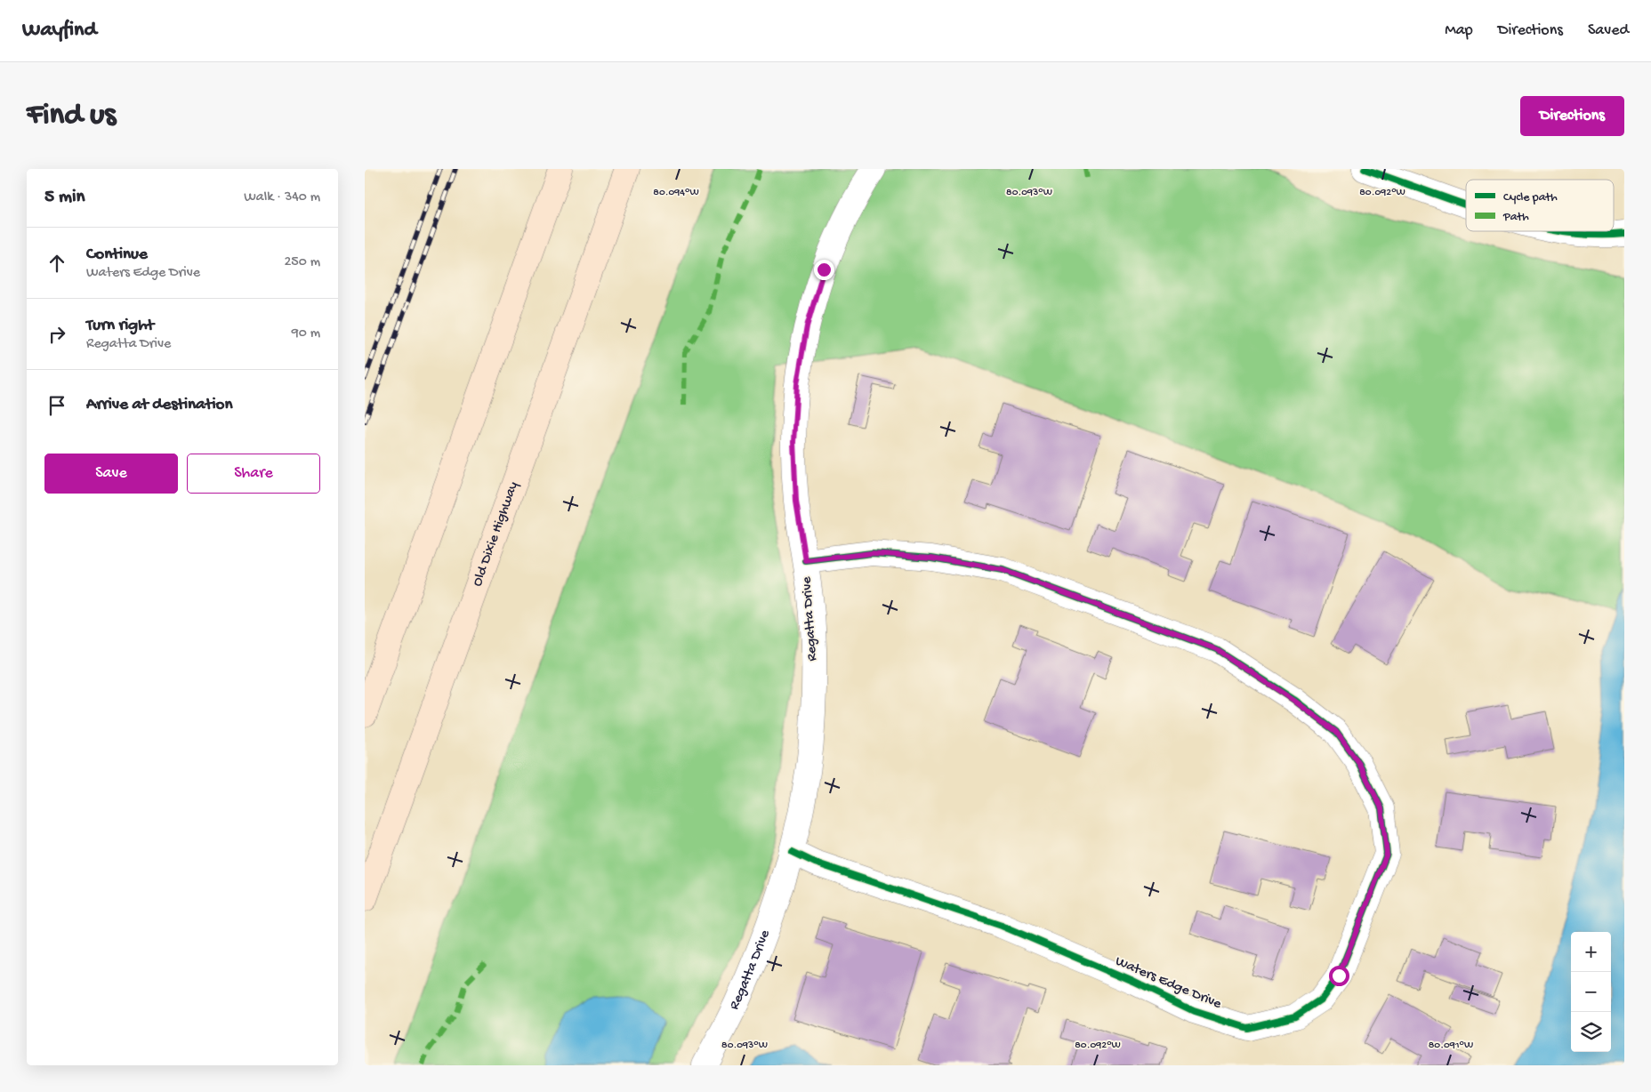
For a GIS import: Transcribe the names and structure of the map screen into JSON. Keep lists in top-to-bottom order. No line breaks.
{"streets":{"main road":["Old Dixie Highway"],"street":["Regatta Drive","Waters Edge Drive"]},"crossings":[["Regatta Drive","Waters Edge Drive"]],"legend":["Cycle path","Path"],"page":{"header":"Wayfind","nav":["Map","Directions","Saved"],"buttons":["Directions",["Save","Share"]],"title":"Find us","heading":["5 min","Walk · 340 m"],"list":[["Continue","Waters Edge Drive","250 m"],["Turn right","Regatta Drive","90 m"],"Arrive at destination"],"map_buttons":["+","−"]},"coordinates":["80.094°W","80.093°W","80.092°W","80.091°W"]}
